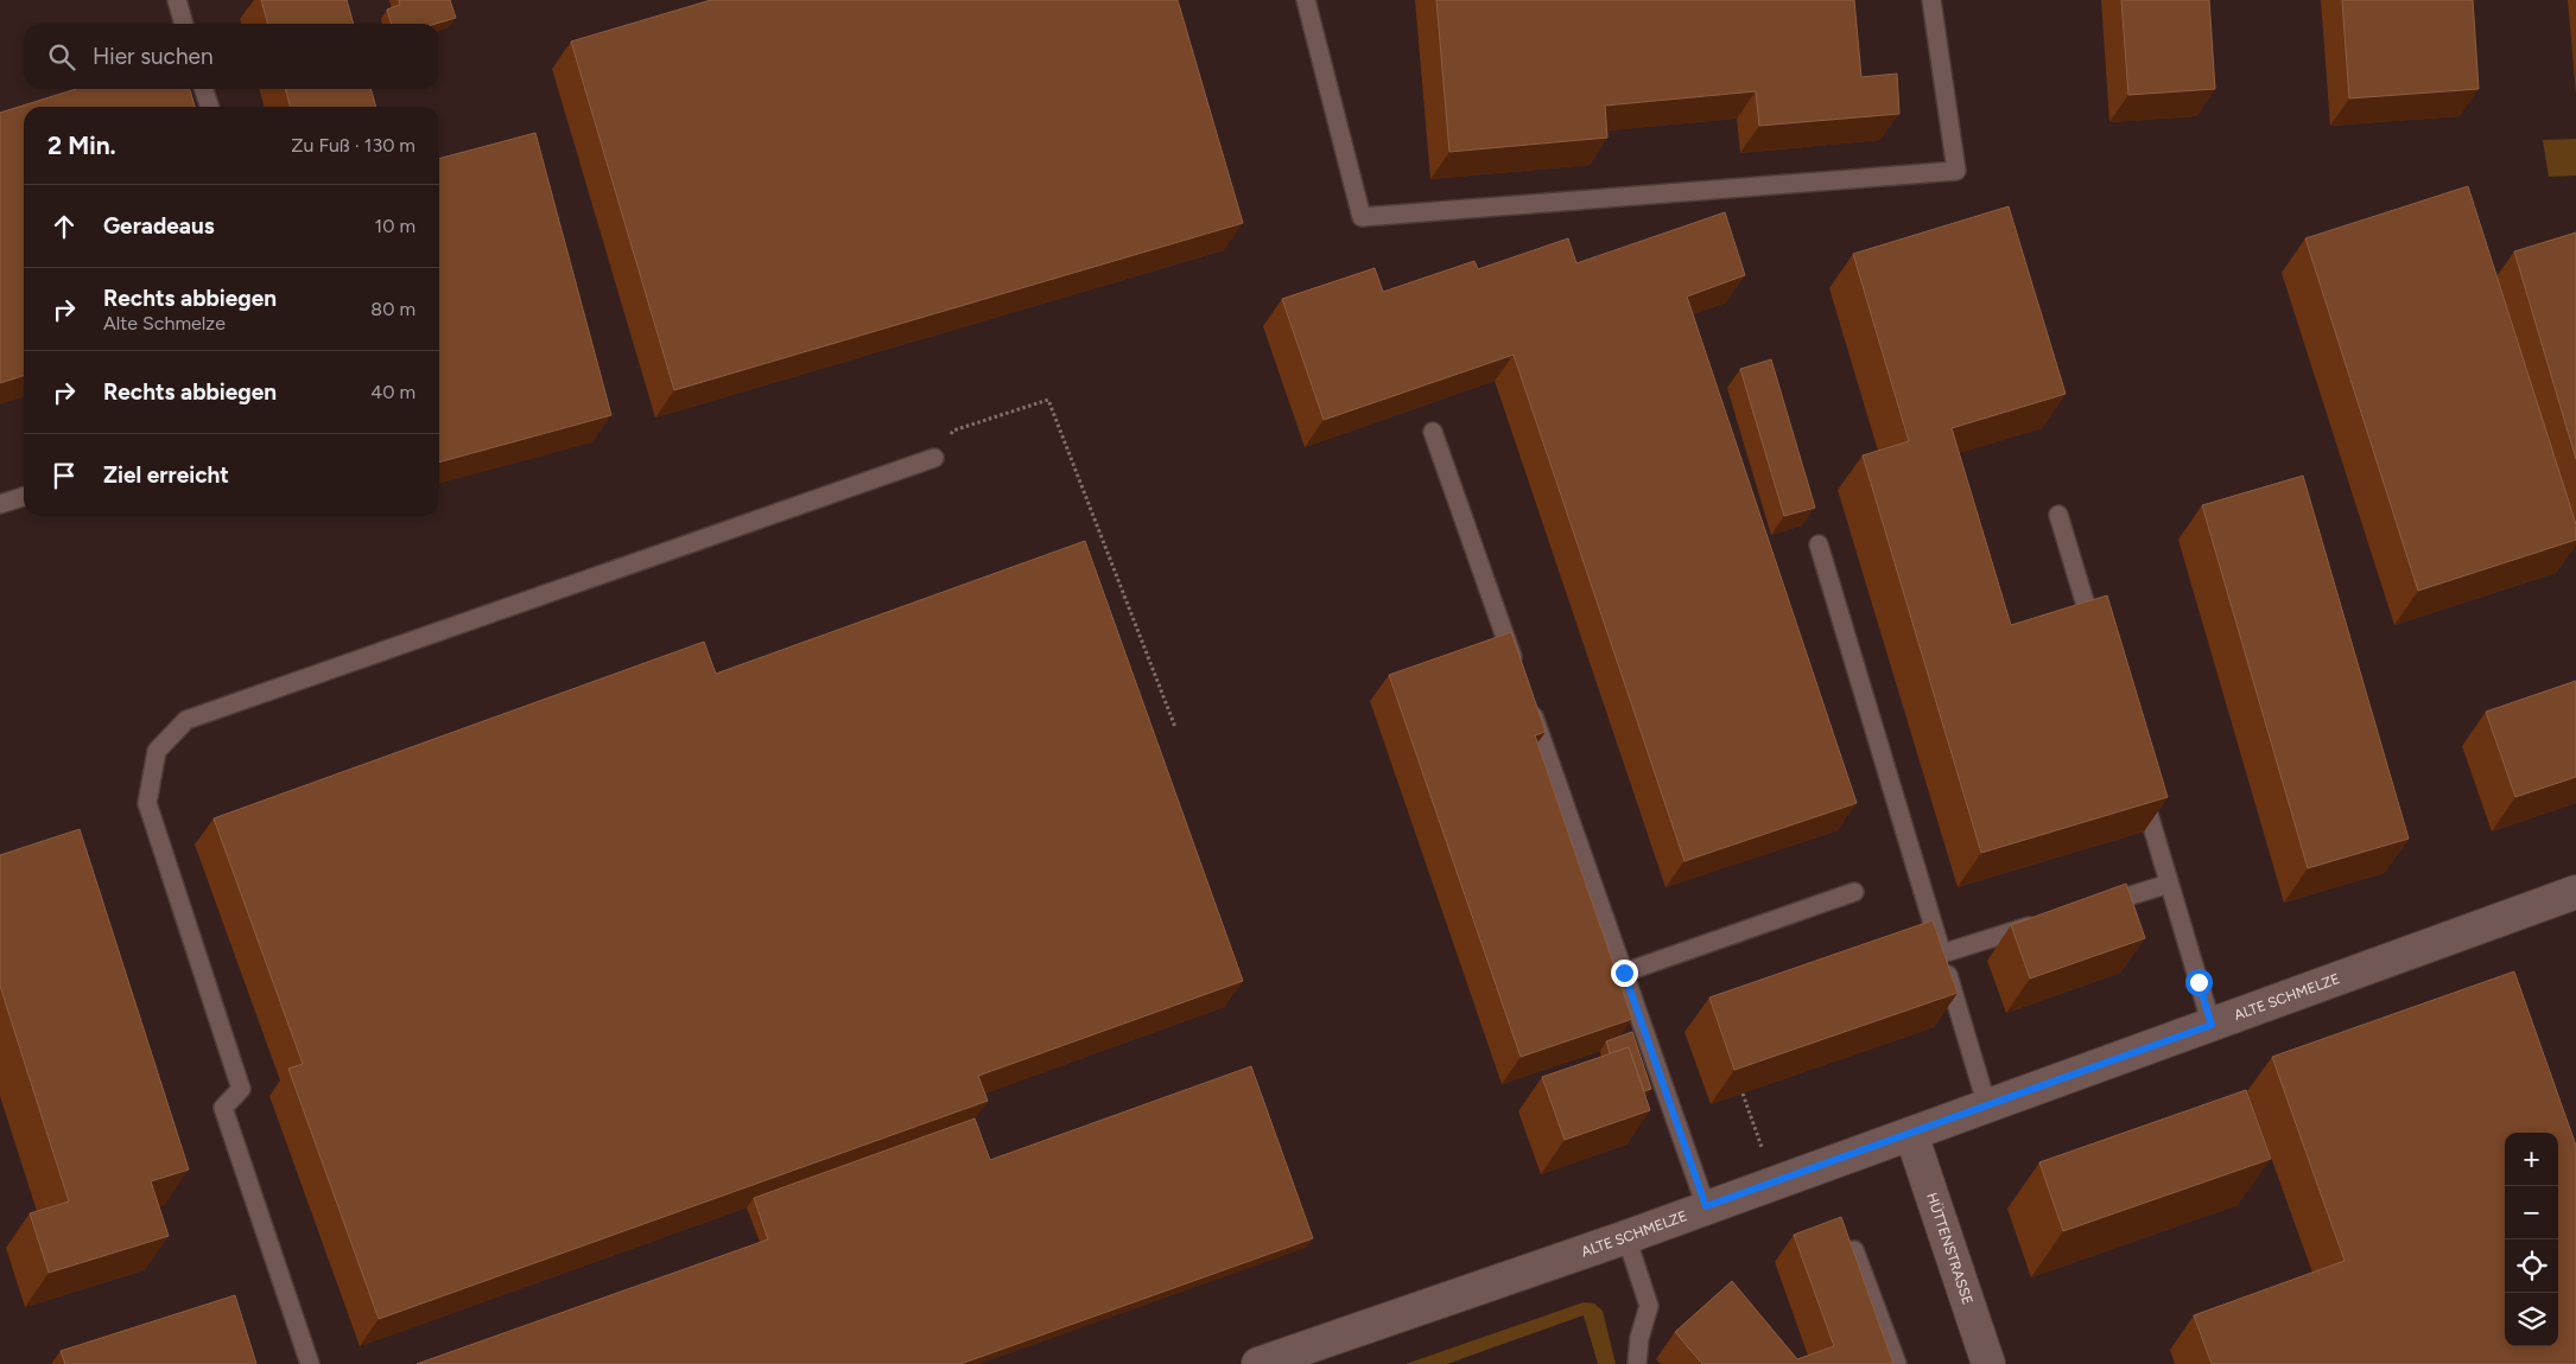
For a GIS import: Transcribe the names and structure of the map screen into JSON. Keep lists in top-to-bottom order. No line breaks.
{"streets":{"street":["ALTE SCHMELZE","HÜTTENSTRASSE"]},"crossings":[["ALTE SCHMELZE","HÜTTENSTRASSE"]],"page":{"search":"Hier suchen","heading":["2 Min.","Zu Fuß · 130 m"],"list":[["Geradeaus","10 m"],["Rechts abbiegen","Alte Schmelze","80 m"],["Rechts abbiegen","40 m"],"Ziel erreicht"],"map_buttons":["+","−"]}}
